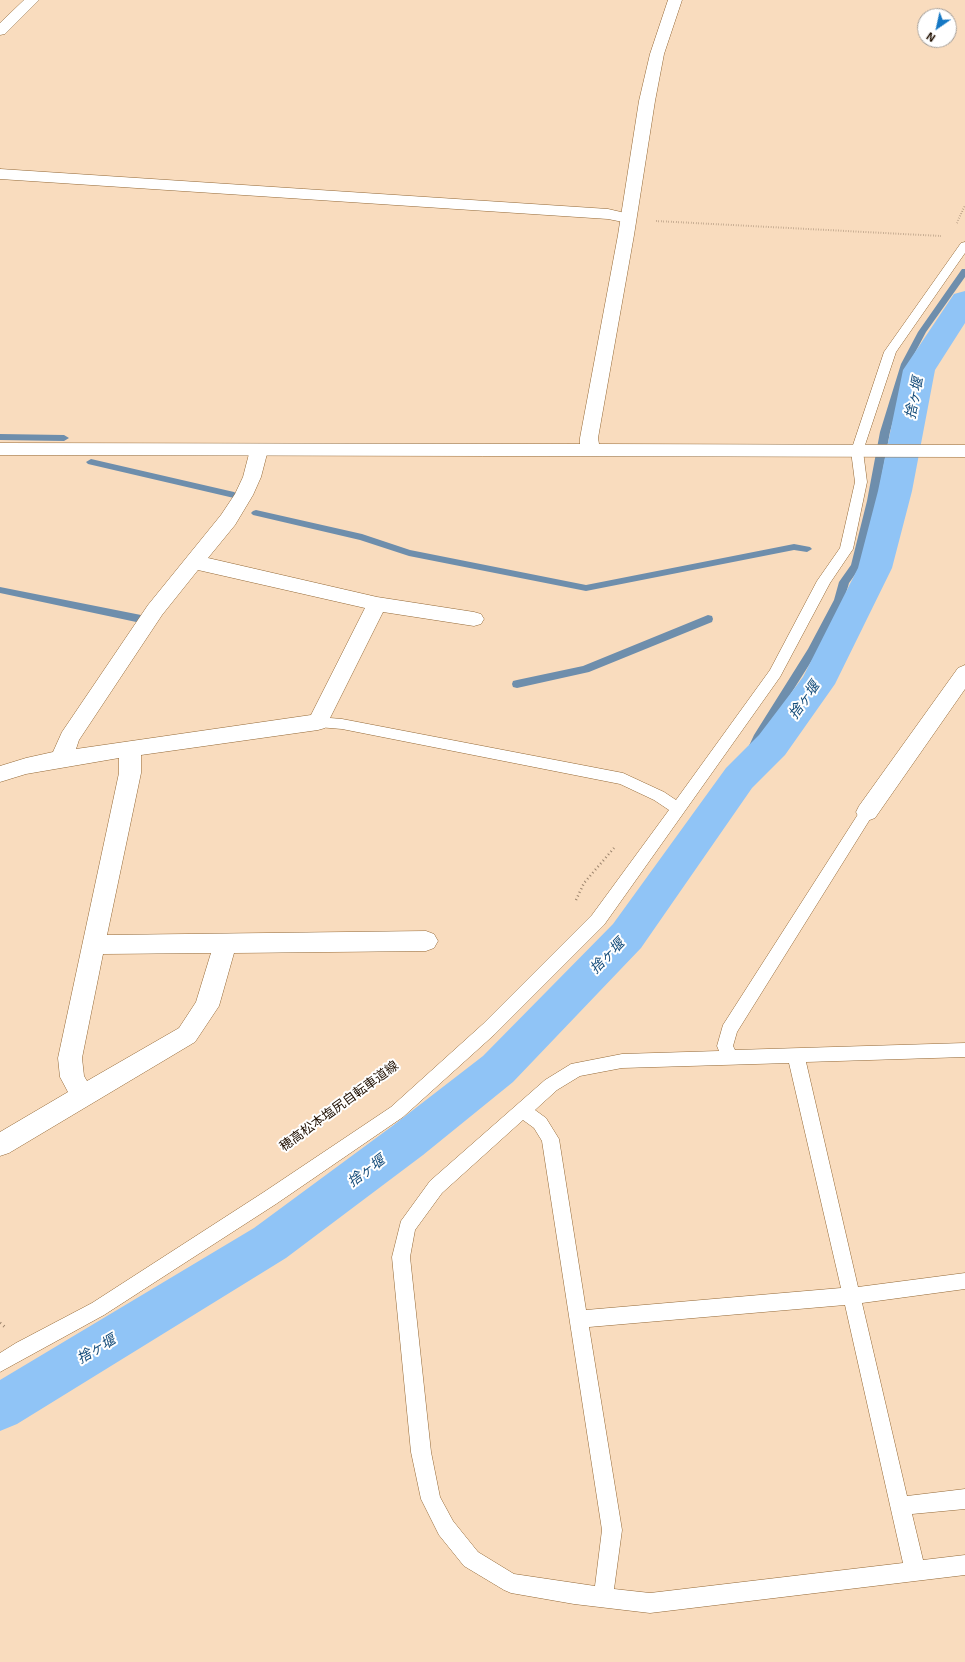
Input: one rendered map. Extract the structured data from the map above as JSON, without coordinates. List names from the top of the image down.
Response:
{
  "water": ["捨ヶ堰"],
  "north": "bottom left"
}
